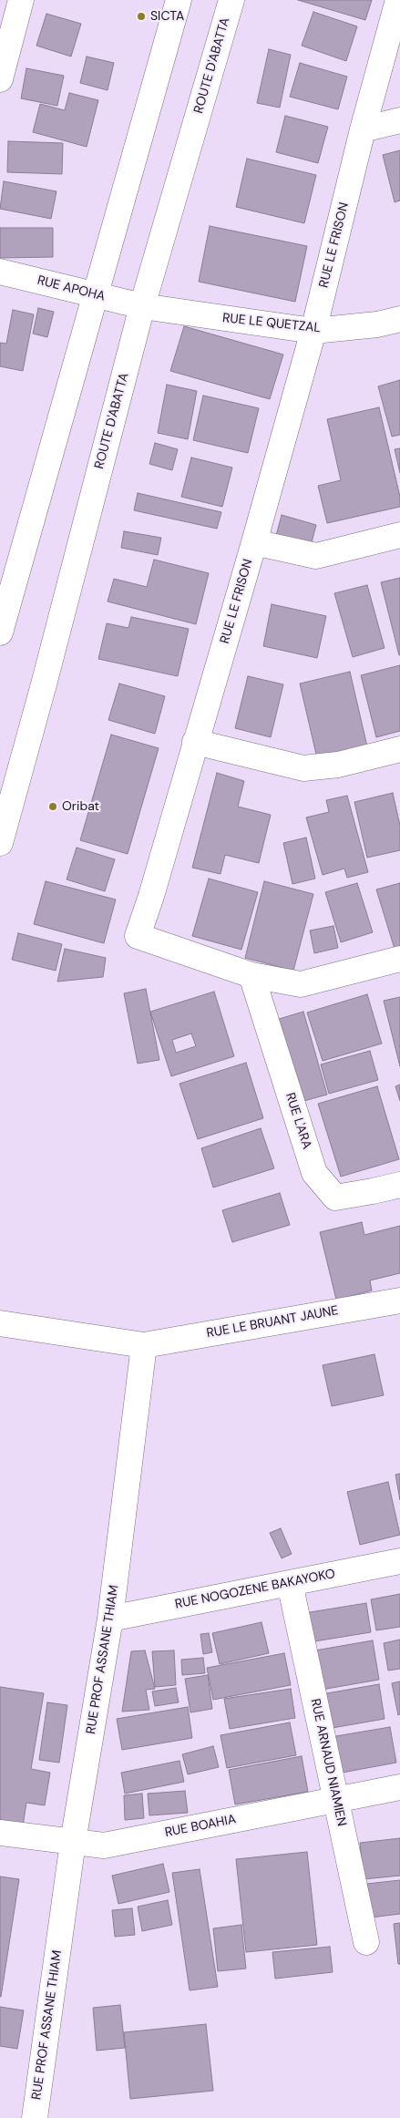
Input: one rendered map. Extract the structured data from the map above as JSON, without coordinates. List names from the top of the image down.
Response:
{
  "streets": {
    "street": [
      "ROUTE D'ABATTA",
      "RUE LE FRISON",
      "RUE APOHA",
      "RUE LE QUETZAL",
      "RUE L'ARA",
      "RUE LE BRUANT JAUNE",
      "RUE NOGOZENE BAKAYOKO",
      "RUE PROF ASSANE THIAM",
      "RUE ARNAUD NIAMIEN",
      "RUE BOAHIA"
    ]
  },
  "crossings": [
    ["ROUTE D'ABATTA", "RUE APOHA"],
    ["ROUTE D'ABATTA", "RUE LE QUETZAL"],
    ["RUE LE FRISON", "RUE LE QUETZAL"],
    ["RUE LE FRISON", "RUE L'ARA"],
    ["RUE APOHA", "RUE LE QUETZAL"],
    ["RUE LE BRUANT JAUNE", "RUE PROF ASSANE THIAM"],
    ["RUE NOGOZENE BAKAYOKO", "RUE PROF ASSANE THIAM"],
    ["RUE NOGOZENE BAKAYOKO", "RUE ARNAUD NIAMIEN"],
    ["RUE PROF ASSANE THIAM", "RUE BOAHIA"],
    ["RUE ARNAUD NIAMIEN", "RUE BOAHIA"]
  ],
  "places": ["SICTA", "Oribat"]
}
